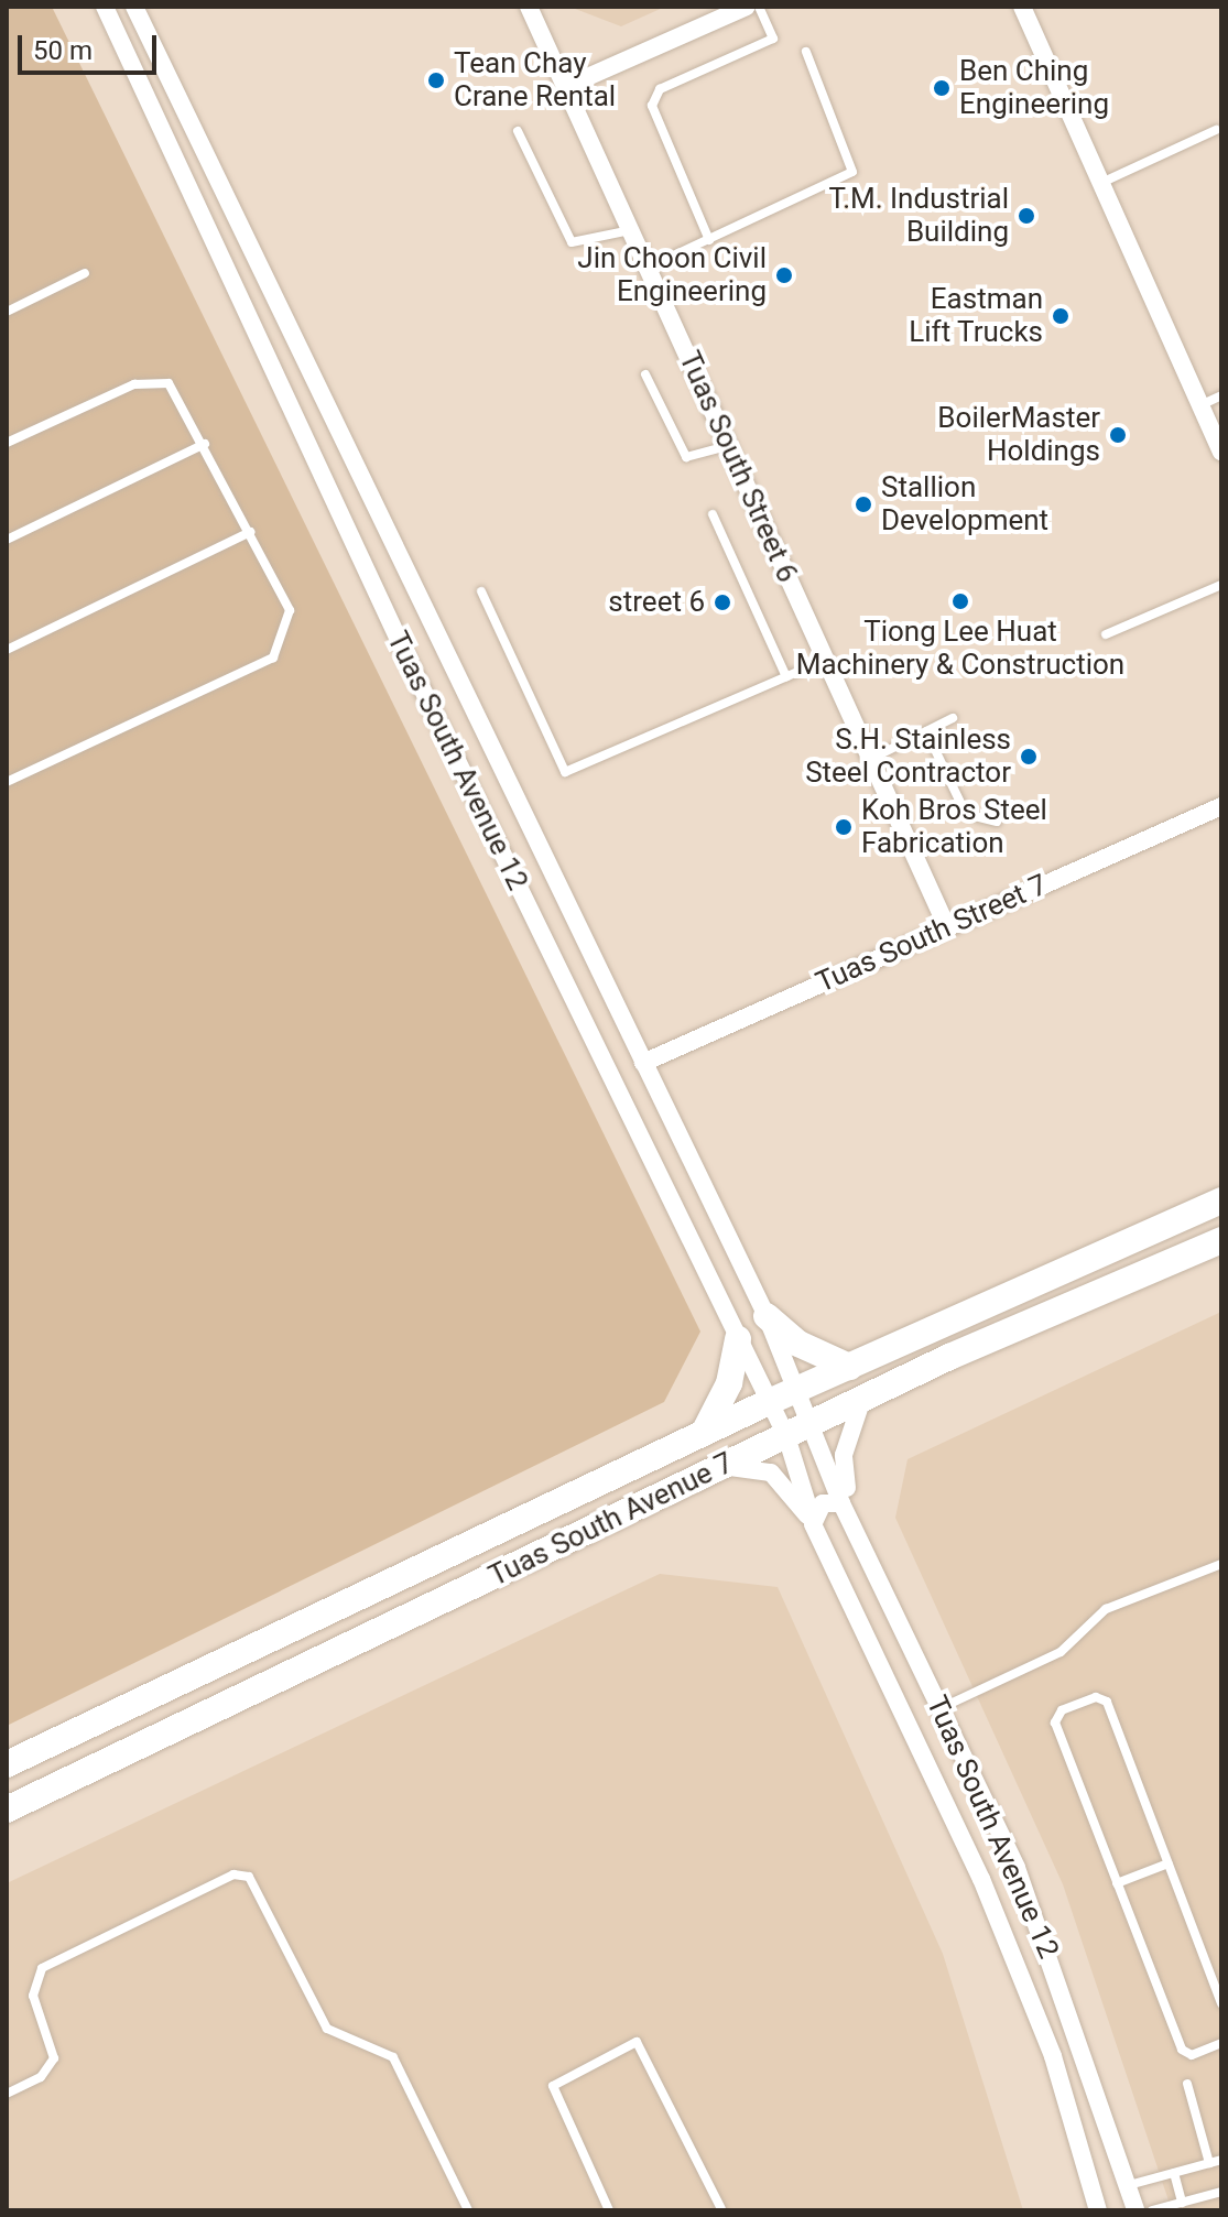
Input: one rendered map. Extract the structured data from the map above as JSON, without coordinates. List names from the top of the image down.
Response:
{
  "streets": {
    "street": [
      "Tuas South Street 6",
      "Tuas South Avenue 12",
      "Tuas South Street 7",
      "Tuas South Avenue 7"
    ]
  },
  "crossings": [
    ["Tuas South Street 6", "Tuas South Street 7"],
    ["Tuas South Avenue 12", "Tuas South Street 7"],
    ["Tuas South Avenue 12", "Tuas South Avenue 7"]
  ],
  "places": [
    "Tean Chay Crane Rental",
    "Ben Ching Engineering",
    "T.M. Industrial Building",
    "Jin Choon Civil Engineering",
    "Eastman Lift Trucks",
    "BoilerMaster Holdings",
    "Stallion Development",
    "Tiong Lee Huat Machinery & Construction",
    "street 6",
    "S.H. Stainless Steel Contractor",
    "Koh Bros Steel Fabrication"
  ],
  "scale_bar": "50 m"
}
